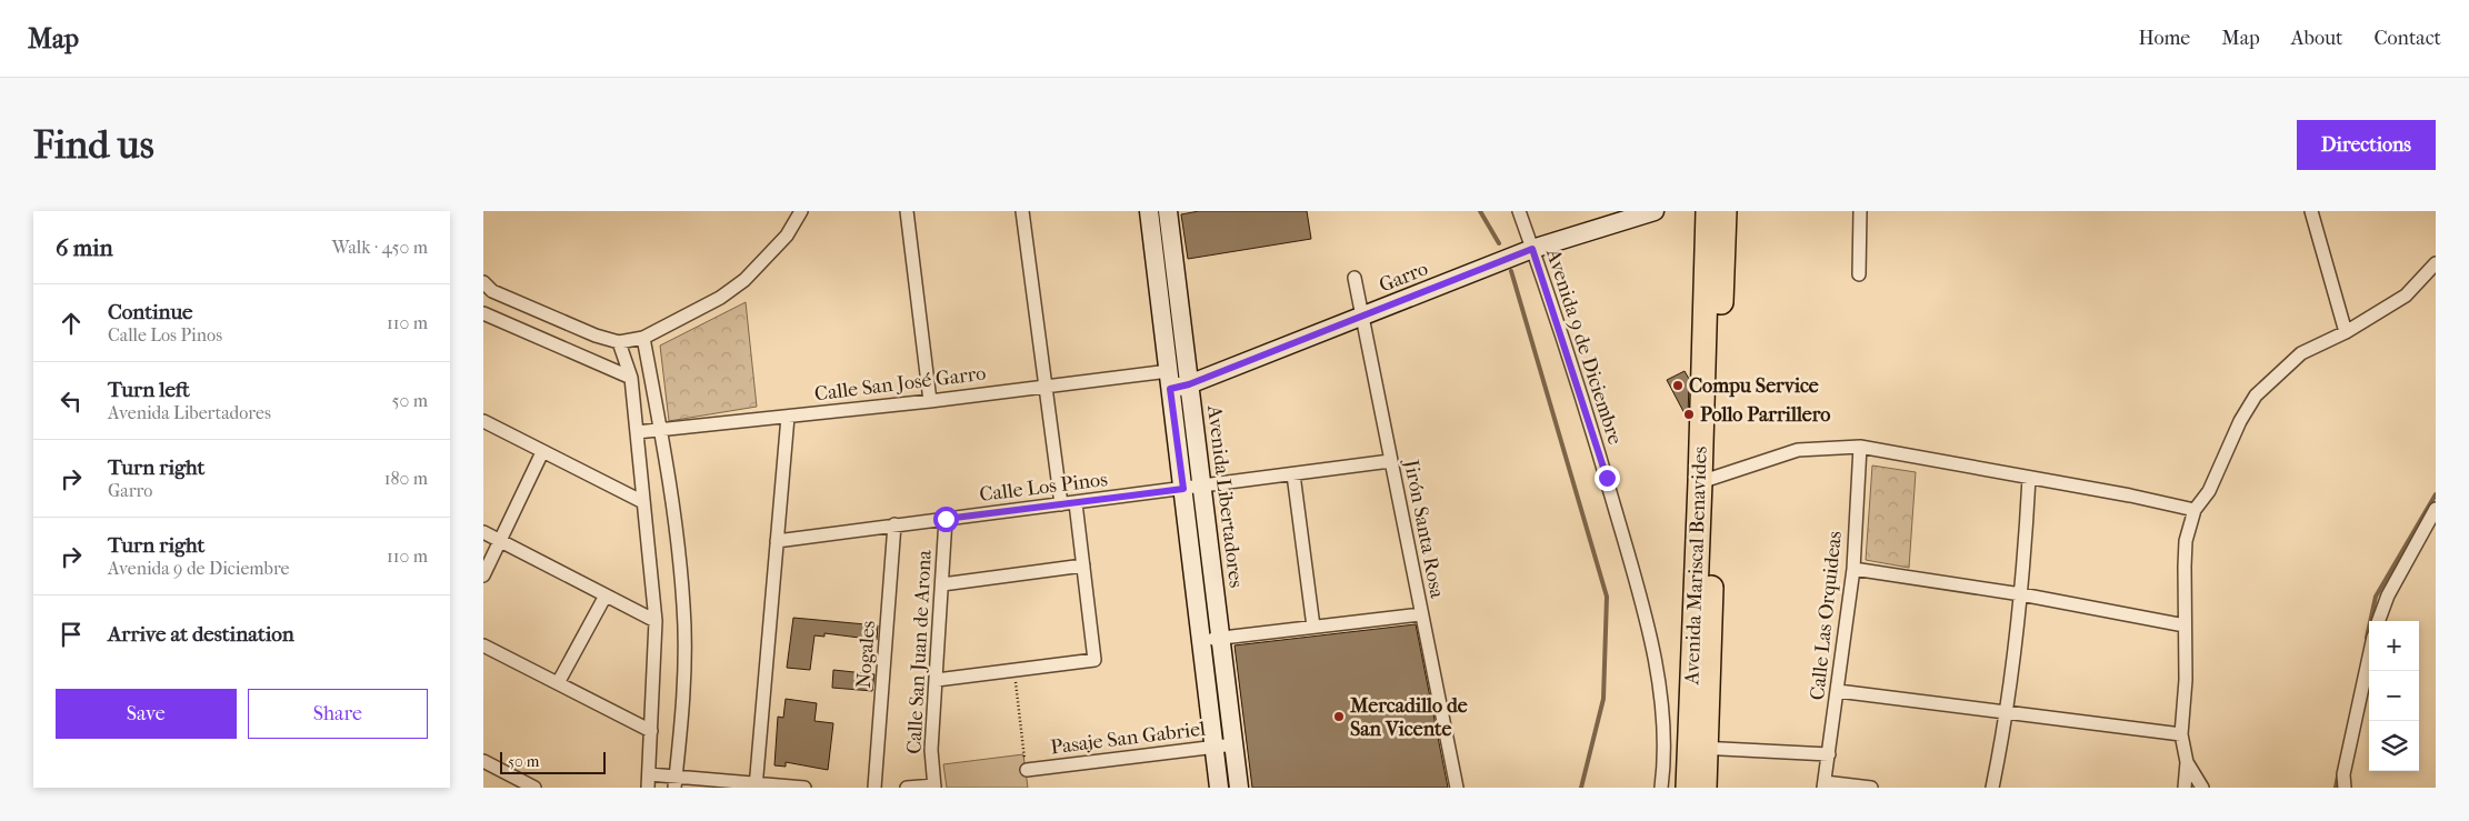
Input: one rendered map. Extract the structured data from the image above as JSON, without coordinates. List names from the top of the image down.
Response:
{
  "streets": {
    "highway": ["Avenida Mariscal Benavides"],
    "street": [
      "Garro",
      "Avenida 9 de Diciembre",
      "Calle San José Garro",
      "Calle Los Pinos",
      "Avenida Libertadores",
      "Jirón Santa Rosa",
      "Calle Las Orquideas",
      "Calle San Juan de Arona",
      "Nogales",
      "Pasaje San Gabriel"
    ]
  },
  "crossings": [
    ["Garro", "Avenida 9 de Diciembre"],
    ["Garro", "Calle San José Garro"],
    ["Garro", "Avenida Libertadores"],
    ["Garro", "Jirón Santa Rosa"],
    ["Calle Los Pinos", "Avenida Libertadores"],
    ["Calle Los Pinos", "Jirón Santa Rosa"],
    ["Calle Los Pinos", "Calle San Juan de Arona"],
    ["Calle Los Pinos", "Nogales"],
    ["Avenida Libertadores", "Pasaje San Gabriel"]
  ],
  "places": ["Compu Service", "Pollo Parrillero", "Mercadillo de San Vicente"],
  "scale_bar": "50 m",
  "page": {
    "header": "Map",
    "nav": [
      "Home",
      "Map",
      "About",
      "Contact"
    ],
    "buttons": [
      "Directions",
      ["Save", "Share"]
    ],
    "title": "Find us",
    "heading": ["6 min", "Walk · 450 m"],
    "list": [
      ["Continue", "Calle Los Pinos", "110 m"],
      ["Turn left", "Avenida Libertadores", "50 m"],
      ["Turn right", "Garro", "180 m"],
      ["Turn right", "Avenida 9 de Diciembre", "110 m"],
      "Arrive at destination"
    ],
    "map_buttons": ["+", "−"],
    "scale": "50 m"
  }
}
